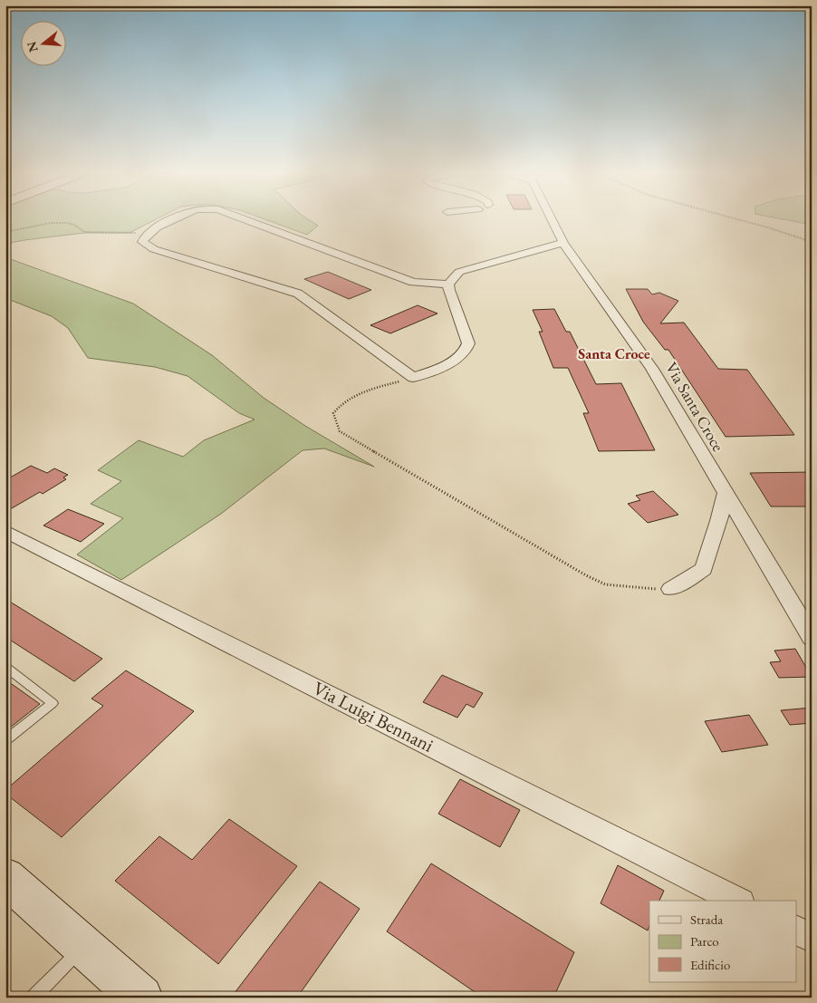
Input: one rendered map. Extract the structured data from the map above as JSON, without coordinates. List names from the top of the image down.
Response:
{
  "streets": {
    "street": ["Via Santa Croce", "Via Luigi Bennani"]
  },
  "districts": ["Santa Croce"],
  "legend": ["Strada", "Parco", "Edificio"],
  "north": "left"
}
